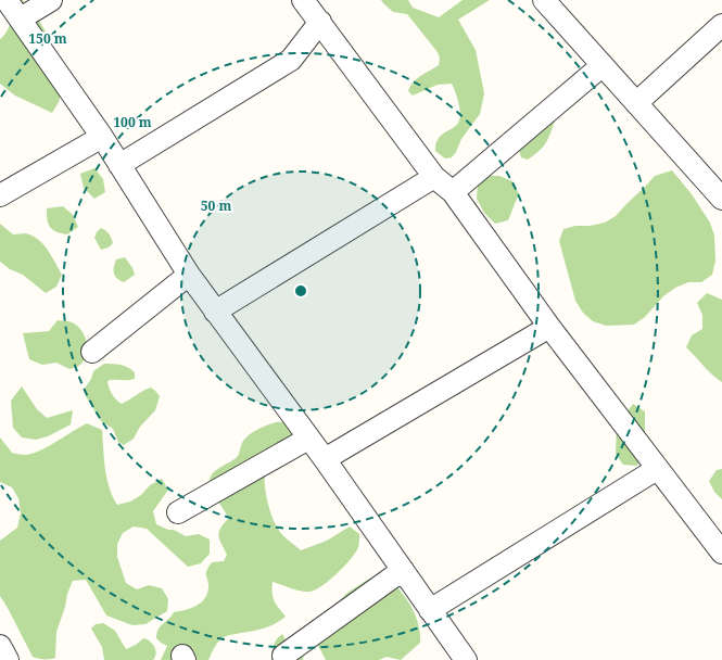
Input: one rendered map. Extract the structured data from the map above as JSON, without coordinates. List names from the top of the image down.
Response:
{
  "rings": ["150 m", "100 m", "50 m"]
}
